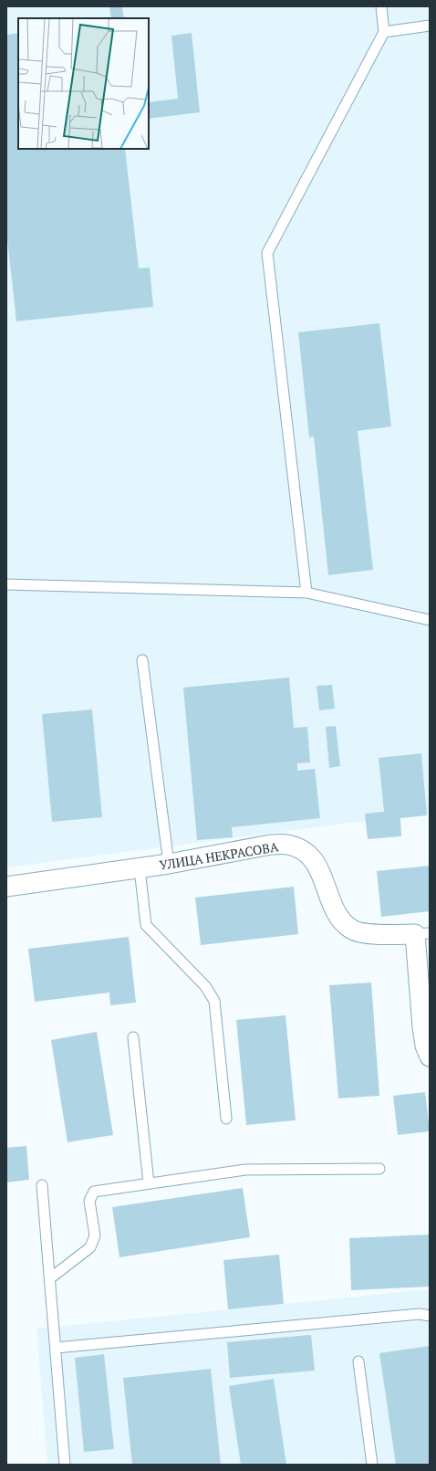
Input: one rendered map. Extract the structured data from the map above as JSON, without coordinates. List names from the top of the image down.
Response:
{
  "streets": {
    "street": ["УЛИЦА НЕКРАСОВА"]
  }
}
